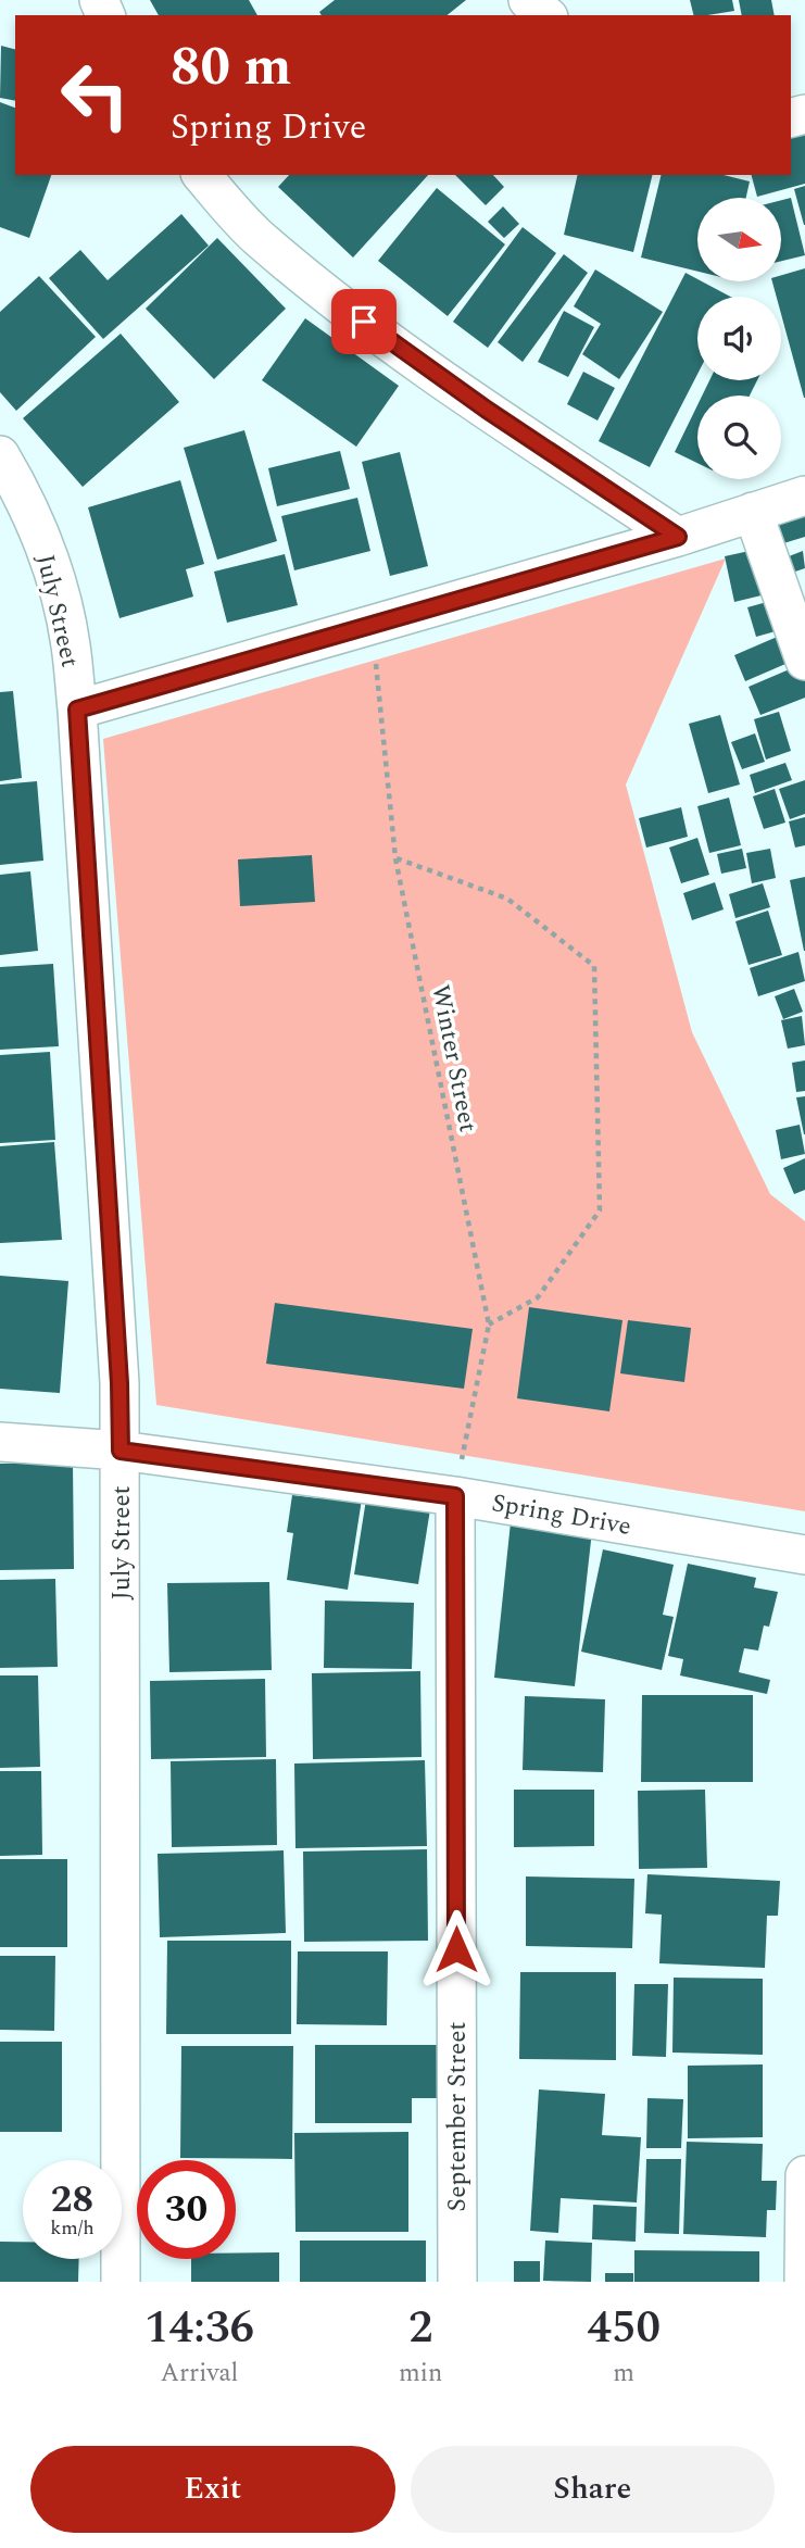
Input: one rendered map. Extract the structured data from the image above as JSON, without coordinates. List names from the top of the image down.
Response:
{
  "streets": {
    "street": ["July Street", "Spring Drive", "September Street"],
    "path": ["Winter Street"]
  },
  "crossings": [
    ["July Street", "Spring Drive"],
    ["Winter Street", "Spring Drive"],
    ["Winter Street", "September Street"],
    ["Spring Drive", "September Street"]
  ],
  "north": "right",
  "page": {
    "turn": ["80 m", "Spring Drive"],
    "speed": "28 km/h",
    "limit": "30",
    "eta": [
      "14:36",
      "Arrival",
      "2",
      "min",
      "450",
      "m"
    ],
    "buttons": ["Exit", "Share"]
  }
}
